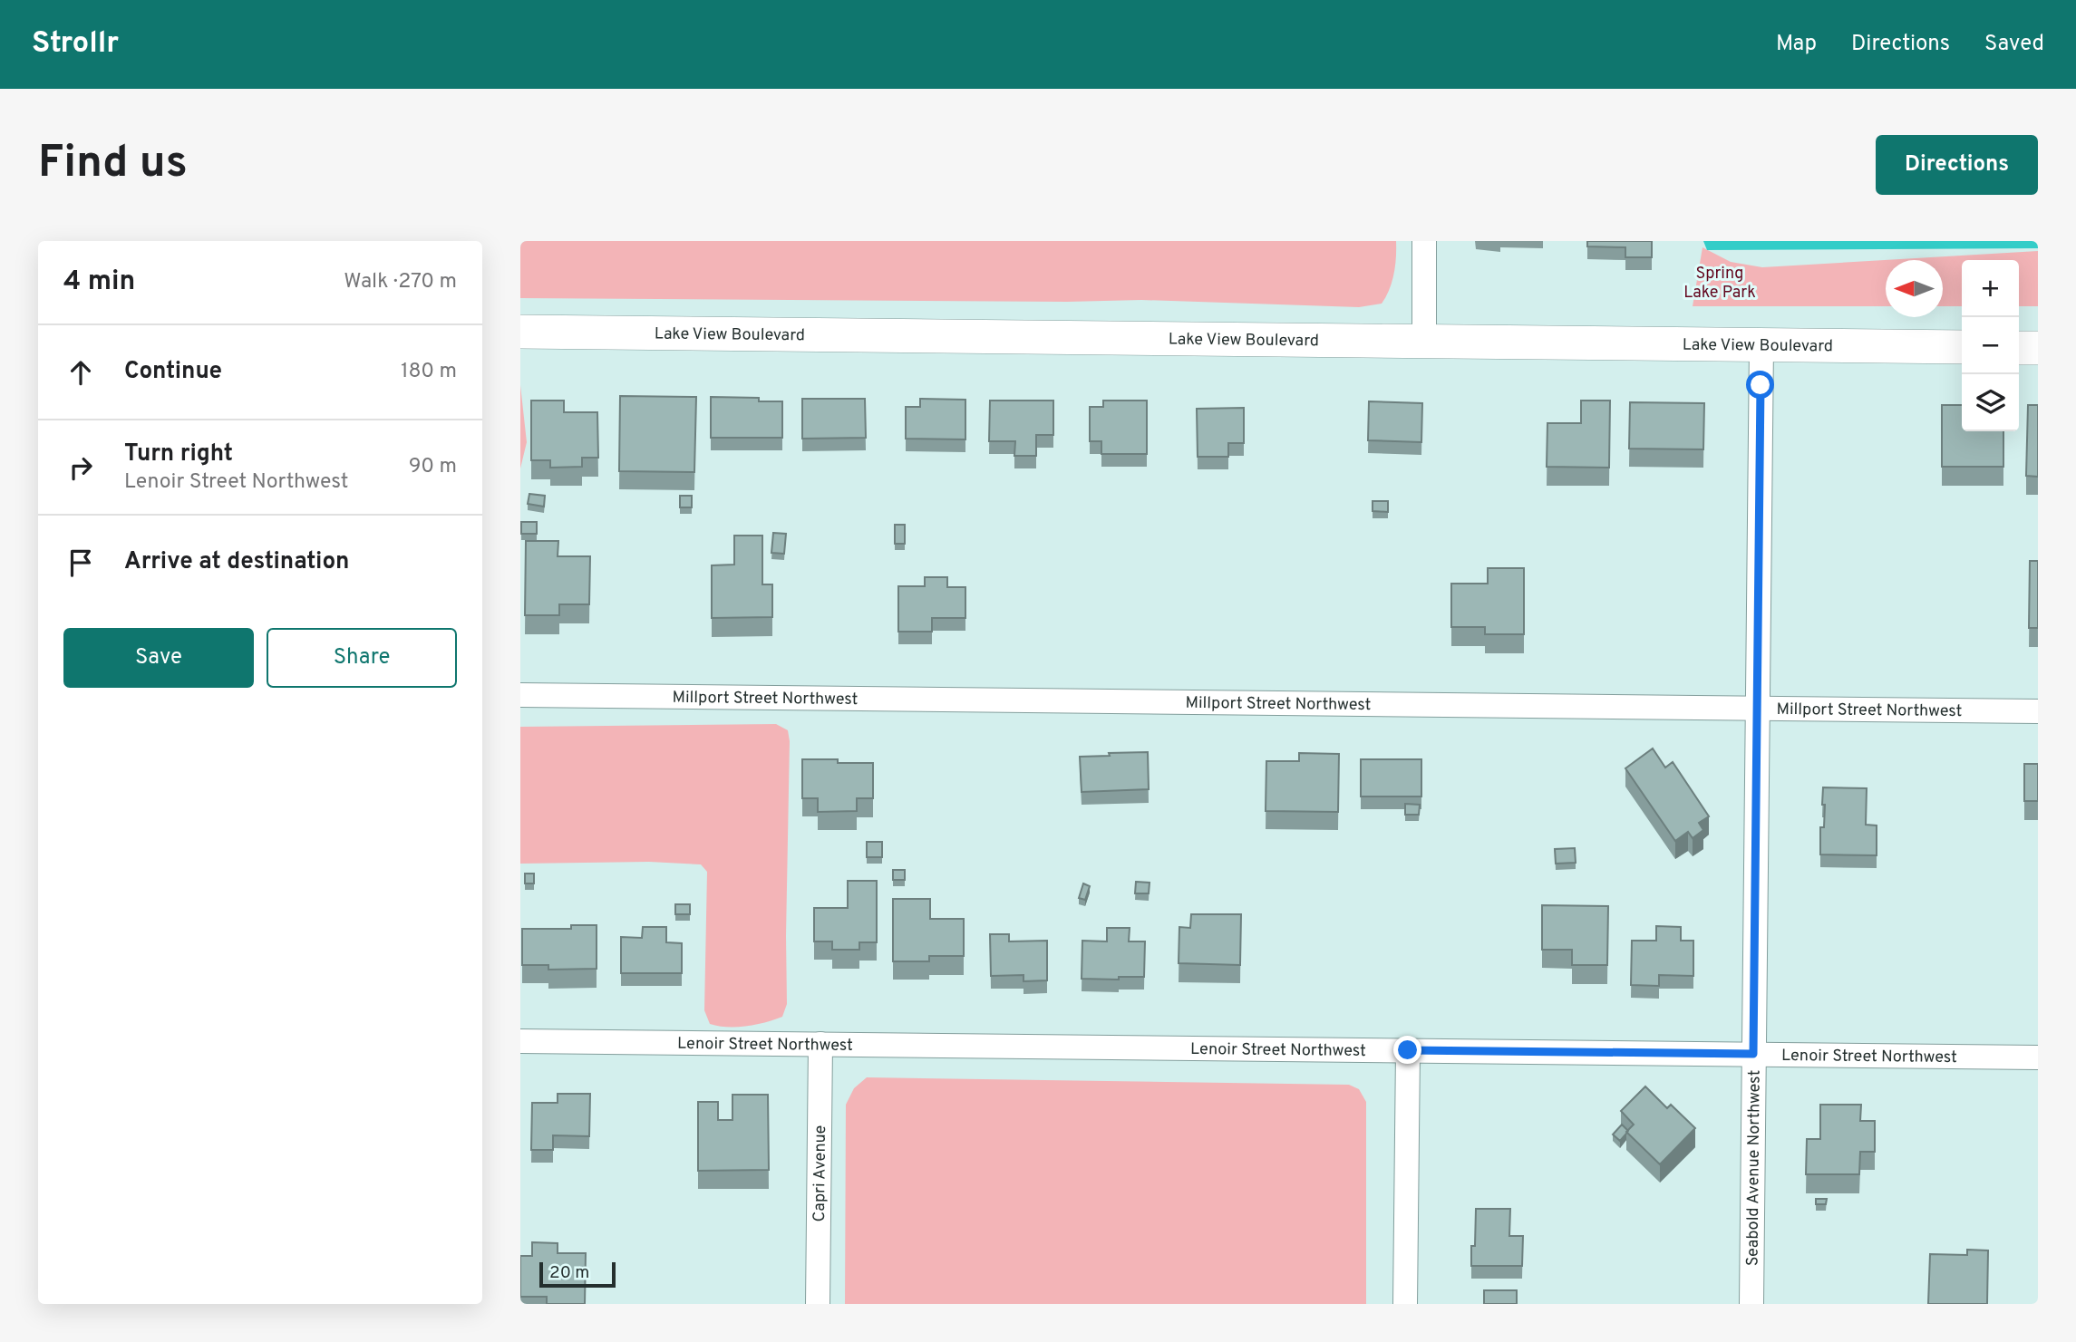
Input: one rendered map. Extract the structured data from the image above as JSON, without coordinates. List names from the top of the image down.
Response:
{
  "streets": {
    "street": [
      "Lake View Boulevard",
      "Millport Street Northwest",
      "Lenoir Street Northwest",
      "Seabold Avenue Northwest",
      "Capri Avenue"
    ]
  },
  "crossings": [
    ["Lake View Boulevard", "Seabold Avenue Northwest"],
    ["Millport Street Northwest", "Seabold Avenue Northwest"],
    ["Lenoir Street Northwest", "Seabold Avenue Northwest"],
    ["Lenoir Street Northwest", "Capri Avenue"]
  ],
  "parks": ["Spring Lake Park"],
  "scale_bar": "20 m",
  "north": "left",
  "page": {
    "header": "Strollr",
    "nav": ["Map", "Directions", "Saved"],
    "buttons": [
      "Directions",
      ["Save", "Share"]
    ],
    "title": "Find us",
    "heading": ["4 min", "Walk · 270 m"],
    "map_buttons": ["+", "−"],
    "list": [
      ["Continue", "180 m"],
      ["Turn right", "Lenoir Street Northwest", "90 m"],
      "Arrive at destination"
    ],
    "scale": "20 m"
  }
}
